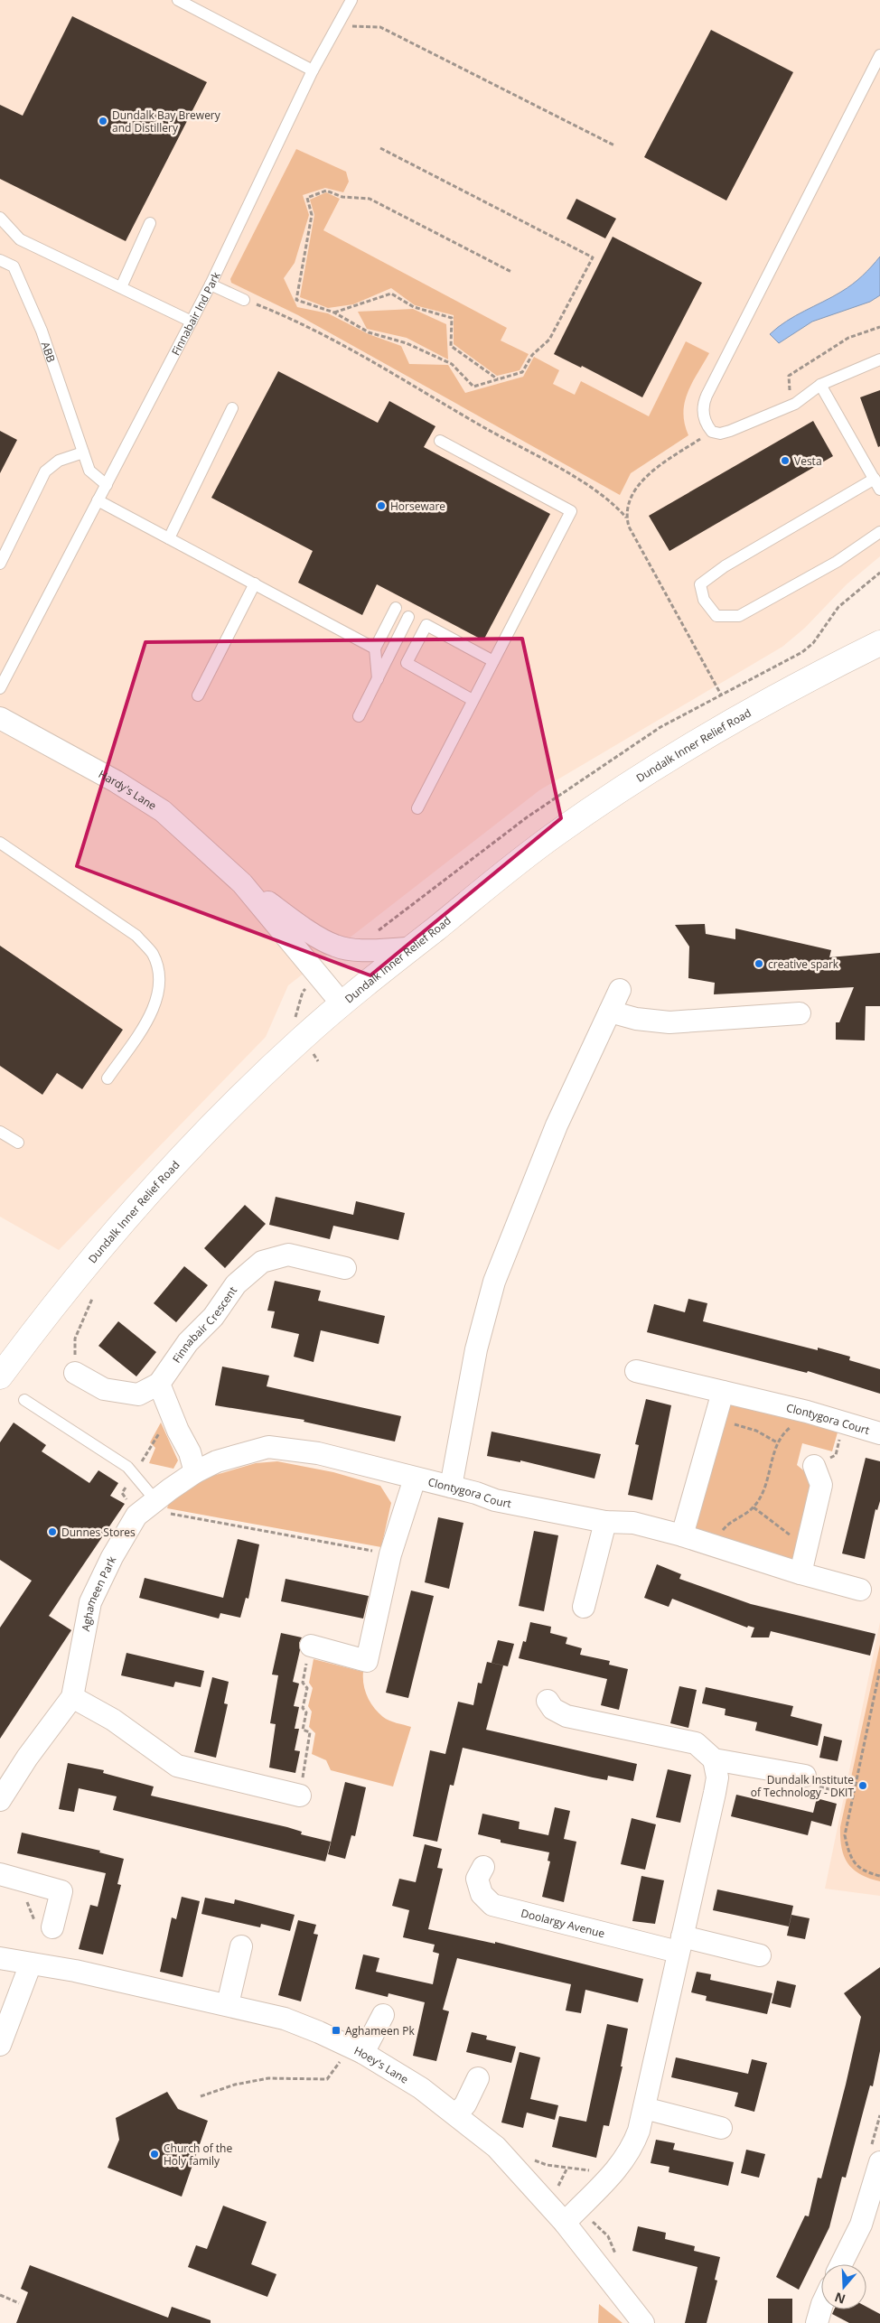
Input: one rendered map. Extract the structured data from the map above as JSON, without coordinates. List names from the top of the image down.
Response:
{
  "streets": {
    "main road": ["Dundalk Inner Relief Road"],
    "street": [
      "Hardy's Lane",
      "Finnabair Crescent",
      "Clontygora Court",
      "Aghameen Park",
      "Doolargy Avenue",
      "Hoey's Lane"
    ],
    "lane": ["Finnabair Ind Park", "ABB"]
  },
  "crossings": [
    ["Finnabair Ind Park", "ABB"],
    ["Dundalk Inner Relief Road", "Hardy's Lane"],
    ["Clontygora Court", "Aghameen Park"]
  ],
  "places": {
    "other": [
      "Dundalk Bay Brewery and Distillery",
      "Vesta",
      "Horseware",
      "creative spark",
      "Dunnes Stores",
      "Dundalk Institute of Technology - DKIT",
      "Church of the Holy family"
    ],
    "transit": ["Aghameen Pk"]
  },
  "north": "bottom"
}
